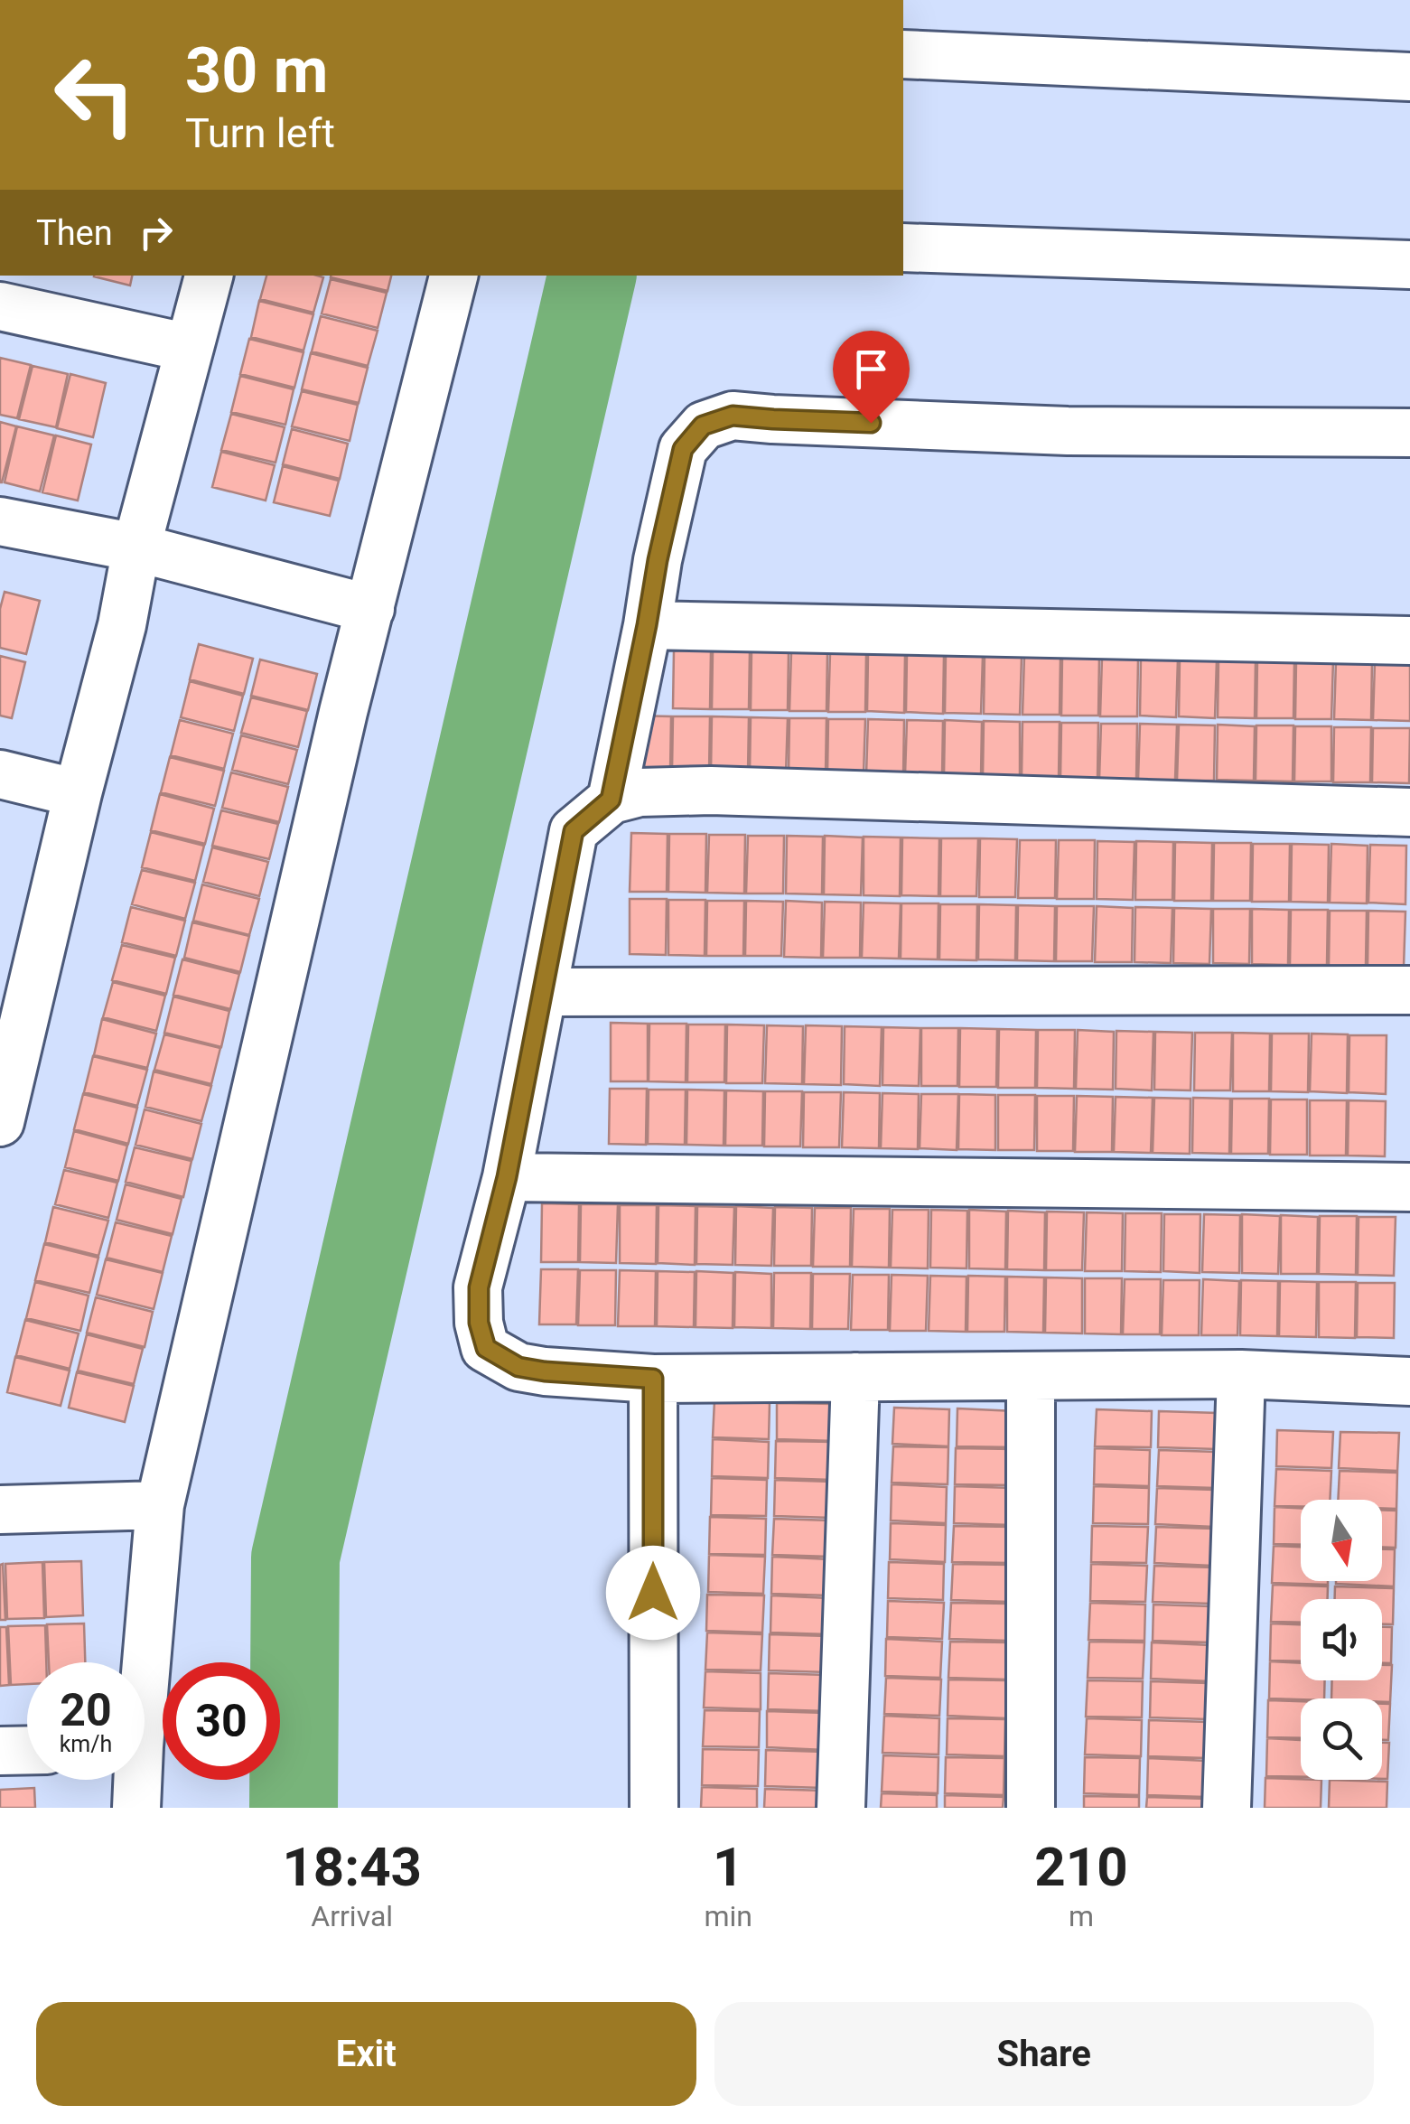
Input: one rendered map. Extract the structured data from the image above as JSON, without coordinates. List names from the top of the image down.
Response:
{
  "north": "bottom",
  "page": {
    "turn": ["30 m", "Turn left"],
    "then": "Then",
    "speed": "20 km/h",
    "limit": "30",
    "eta": [
      "18:43",
      "Arrival",
      "1",
      "min",
      "210",
      "m"
    ],
    "buttons": ["Exit", "Share"]
  }
}
